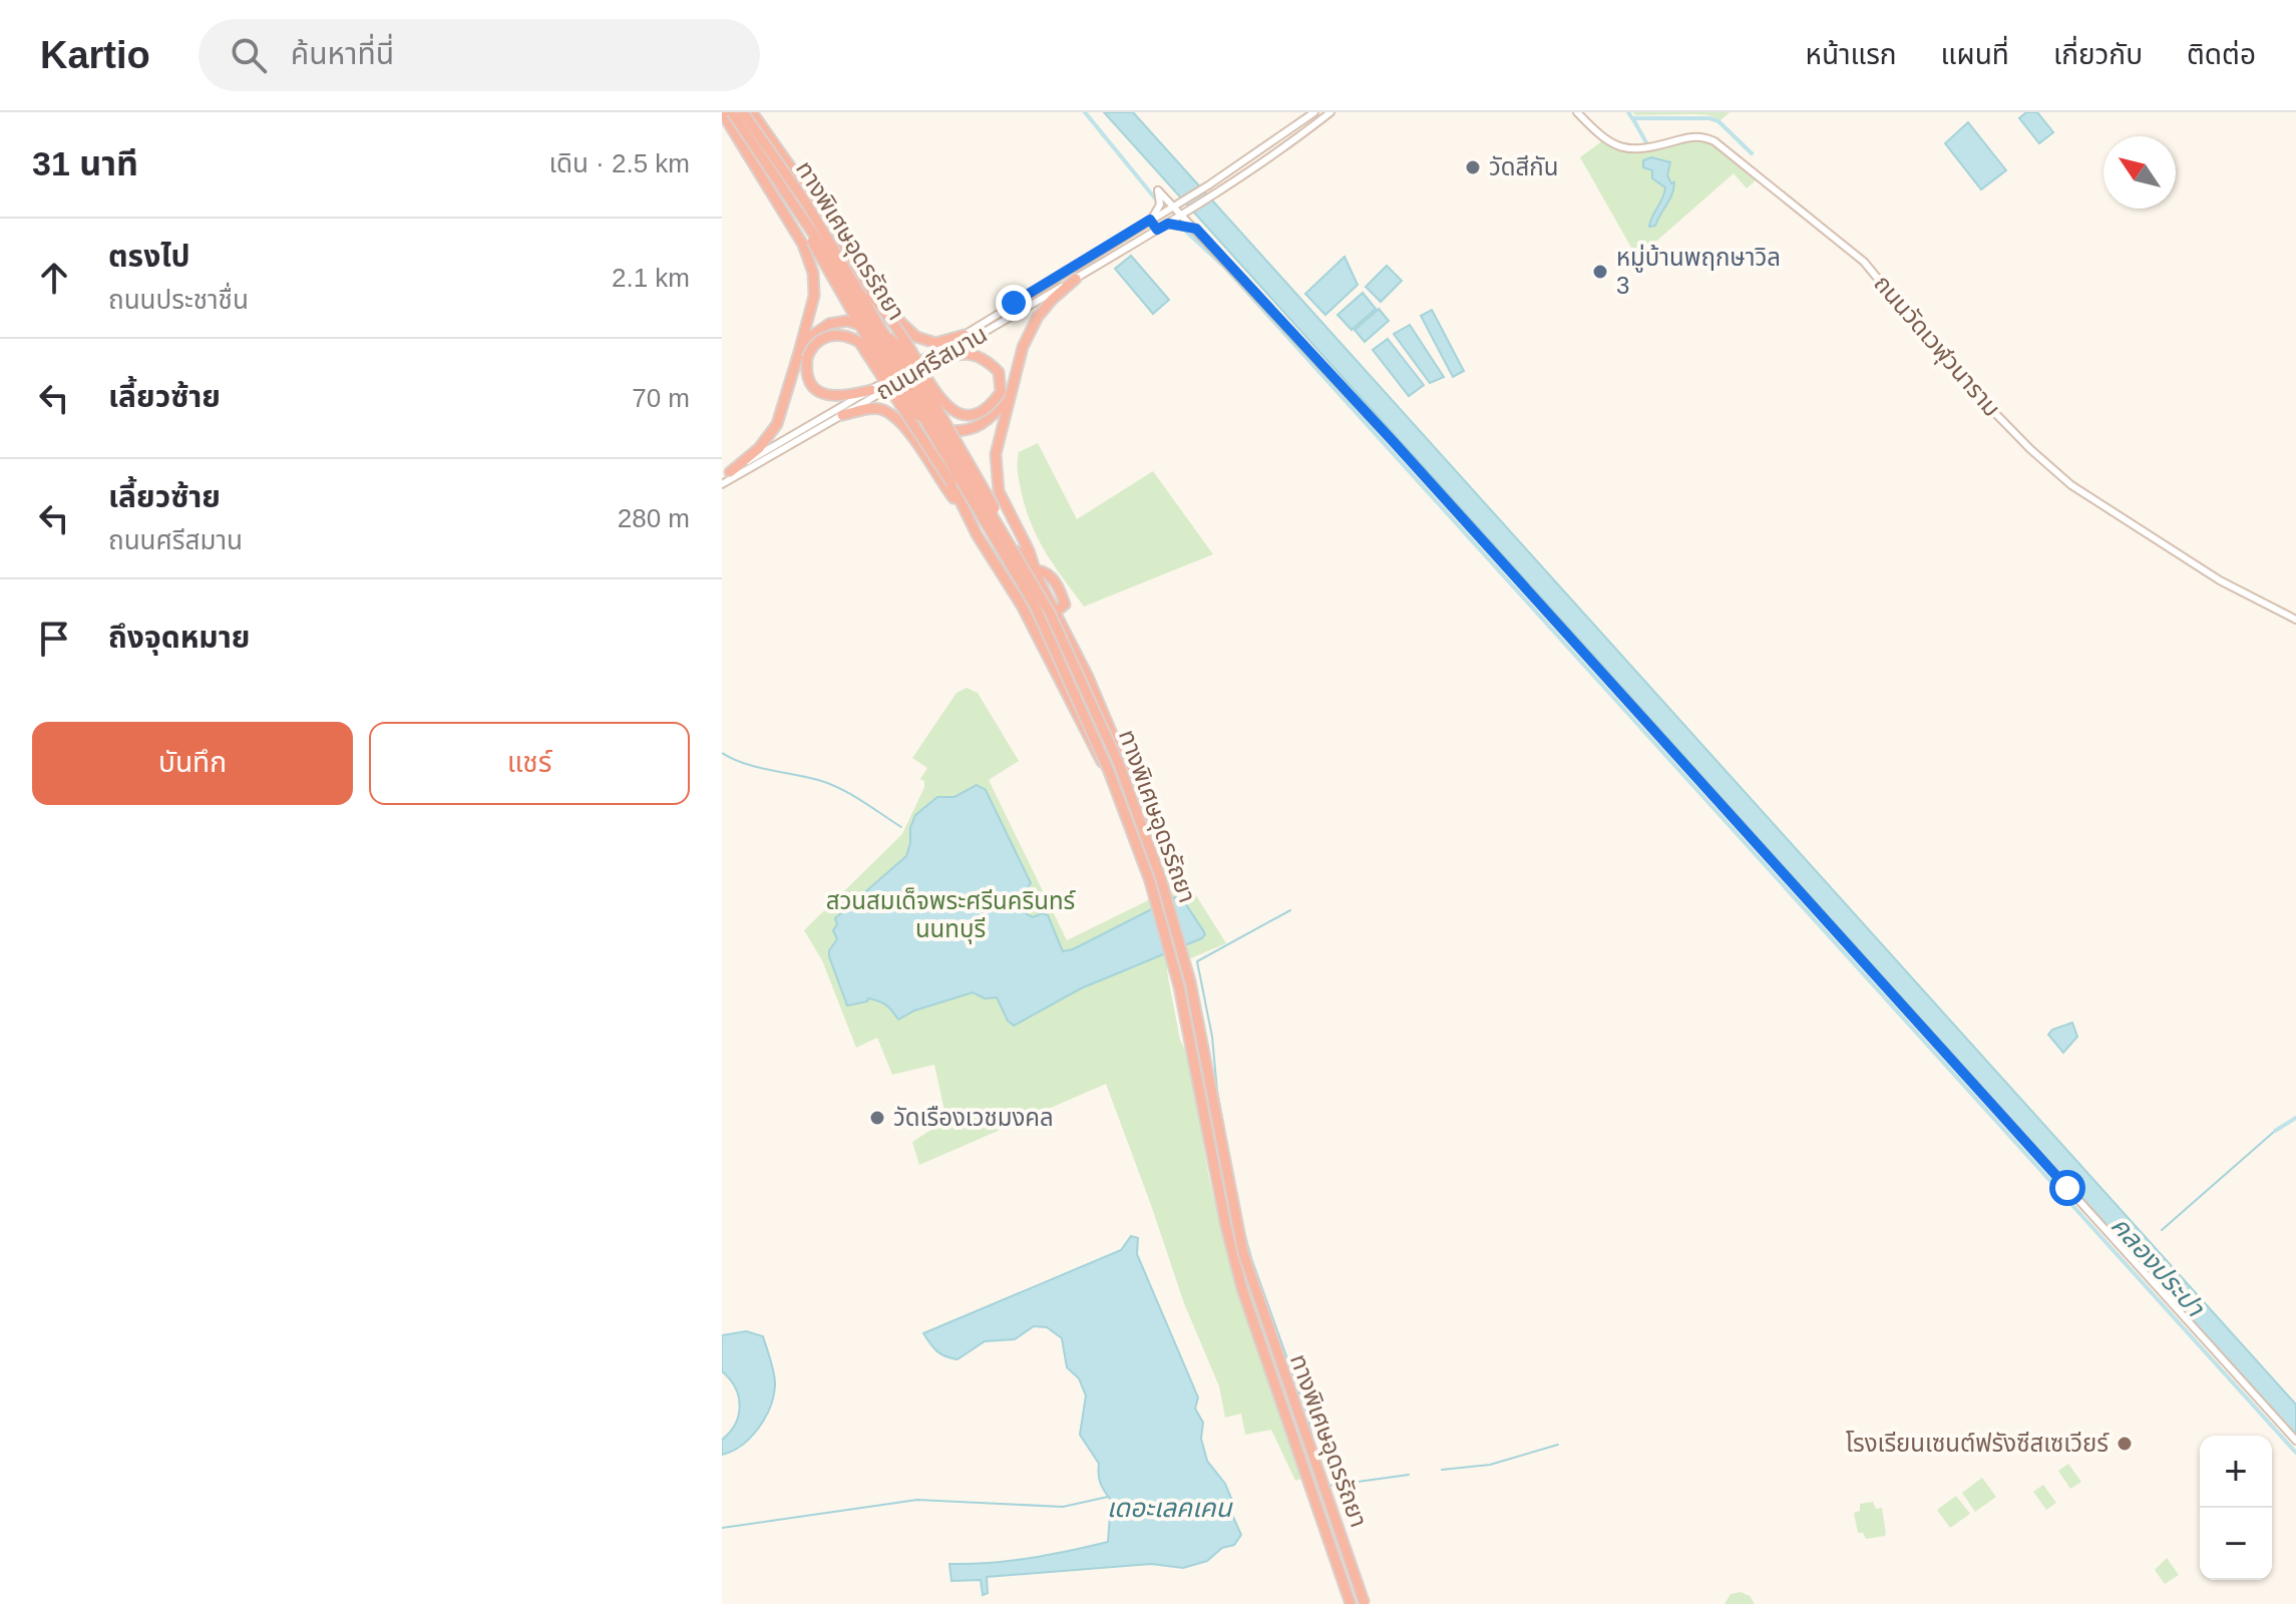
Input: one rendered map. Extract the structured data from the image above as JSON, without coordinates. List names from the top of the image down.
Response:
{
  "streets": {
    "highway": ["ทางพิเศษอุดรรัถยา"],
    "street": ["ถนนวัดเวฬุวนาราม", "ถนนศรีสมาน"]
  },
  "water": ["คลองประปา", "เดอะเลคเคน"],
  "parks": ["สวนสมเด็จพระศรีนครินทร์ นนทบุรี"],
  "places": [
    "วัดสีกัน",
    "หมู่บ้านพฤกษาวิล 3",
    "วัดเรืองเวชมงคล",
    "โรงเรียนเซนต์ฟรังซีสเซเวียร์"
  ],
  "north": "top left",
  "page": {
    "header": "Kartio",
    "search": "ค้นหาที่นี่",
    "nav": [
      "หน้าแรก",
      "แผนที่",
      "เกี่ยวกับ",
      "ติดต่อ"
    ],
    "heading": ["31 นาที", "เดิน · 2.5 km"],
    "list": [
      ["ตรงไป", "ถนนประชาชื่น", "2.1 km"],
      ["เลี้ยวซ้าย", "70 m"],
      ["เลี้ยวซ้าย", "ถนนศรีสมาน", "280 m"],
      "ถึงจุดหมาย"
    ],
    "buttons": ["บันทึก", "แชร์"],
    "map_buttons": ["+", "−"]
  }
}
